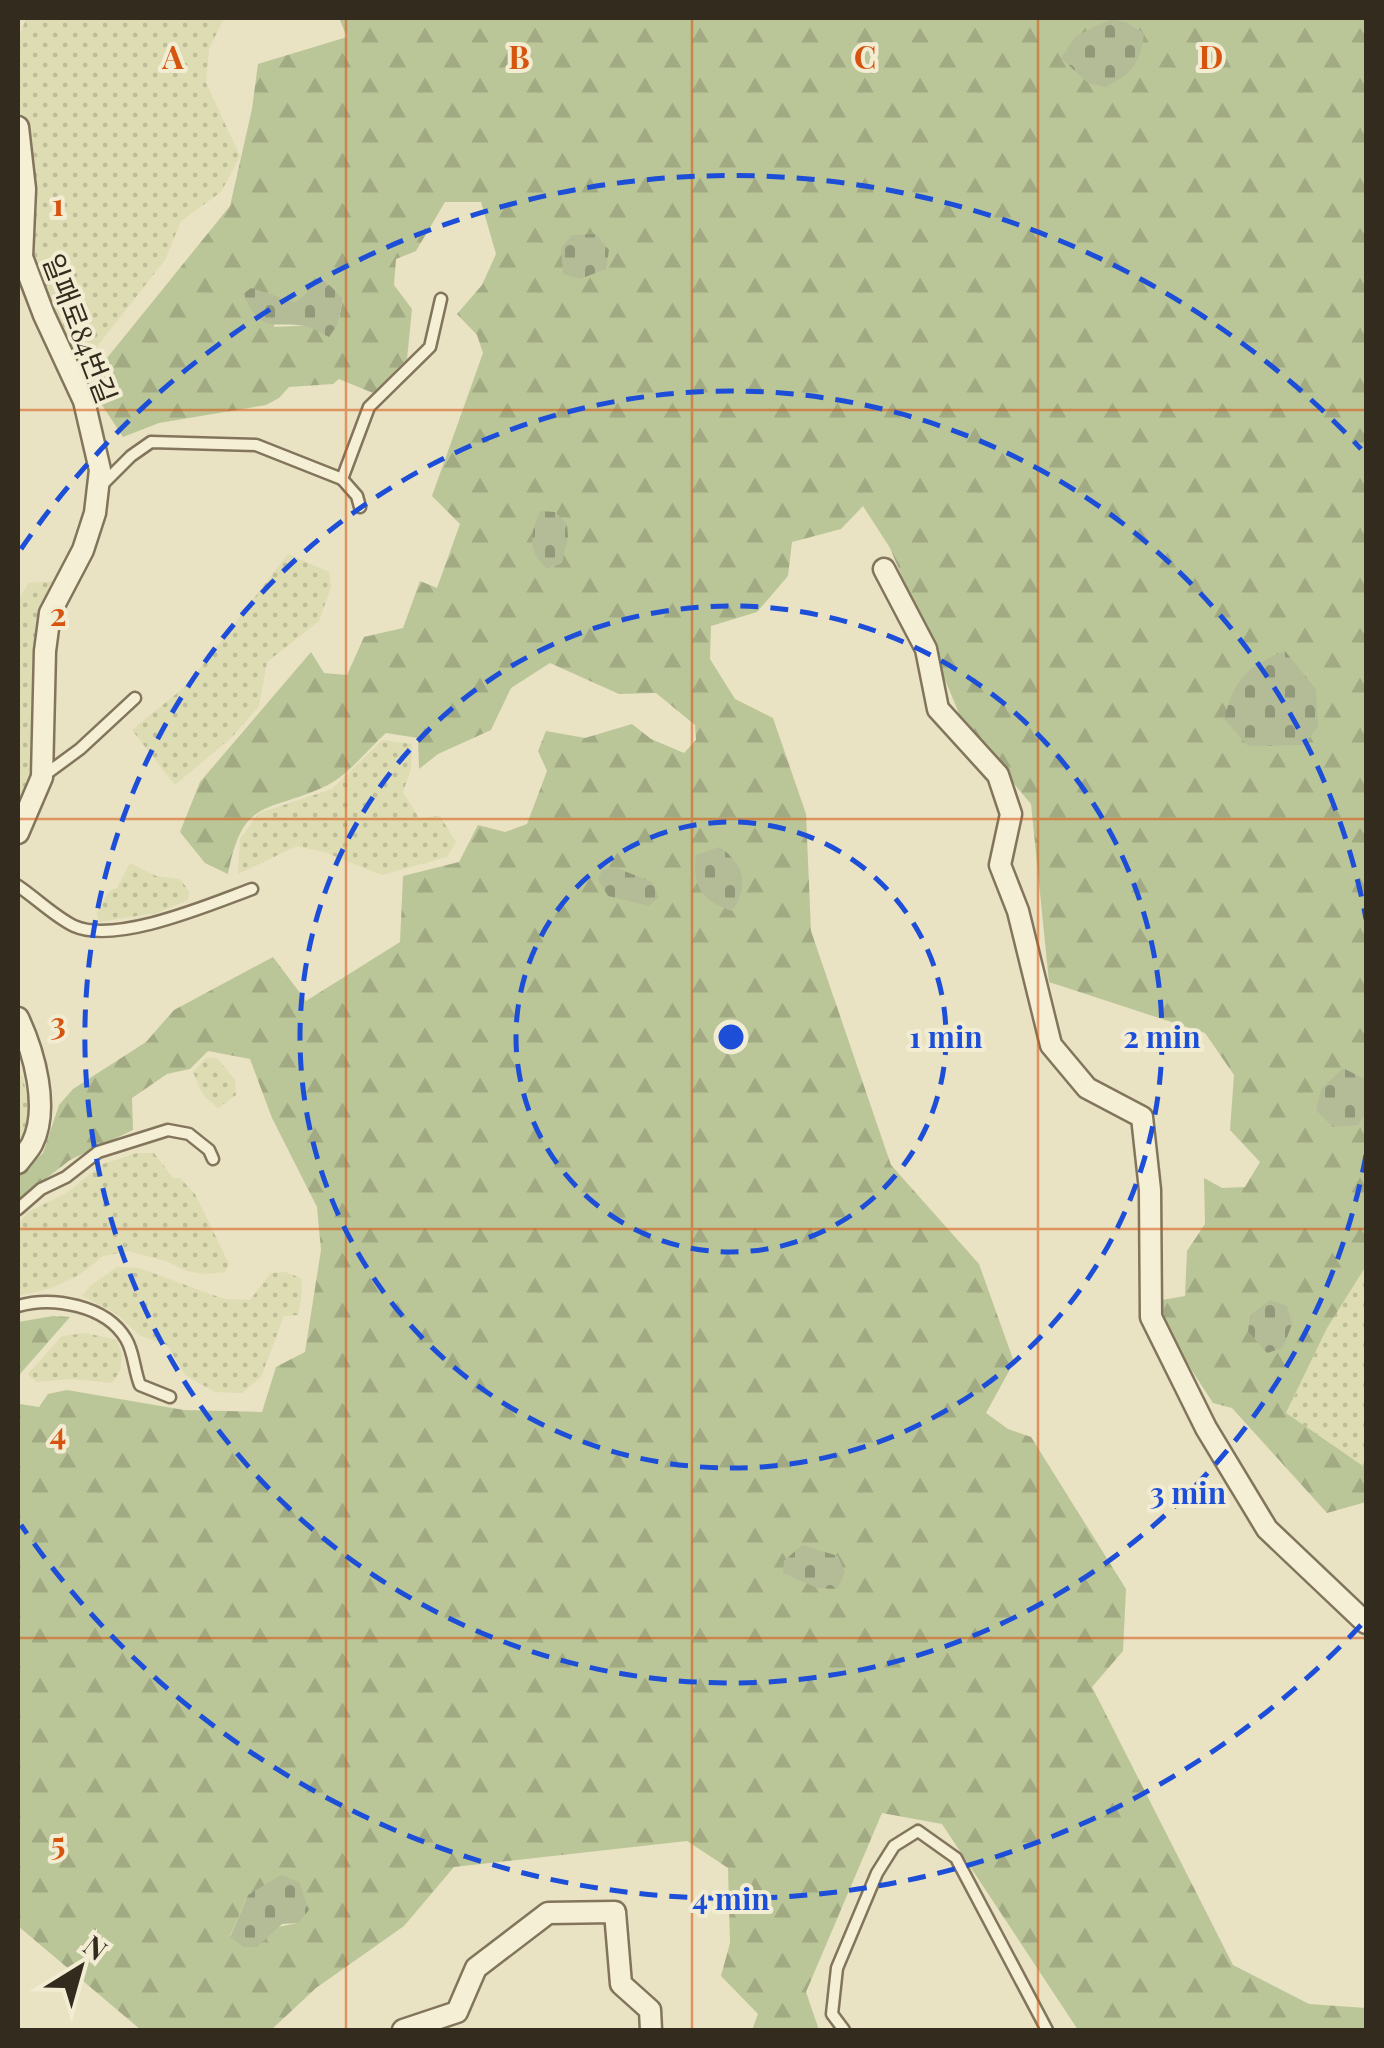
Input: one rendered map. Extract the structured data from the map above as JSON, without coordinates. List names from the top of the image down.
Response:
{
  "streets": {
    "street": ["일패로84번길"]
  },
  "north": "top right",
  "grid": {
    "columns": [
      "A",
      "B",
      "C",
      "D"
    ],
    "rows": [
      "1",
      "2",
      "3",
      "4",
      "5"
    ]
  },
  "rings": [
    "1 min",
    "2 min",
    "3 min",
    "4 min"
  ]
}
